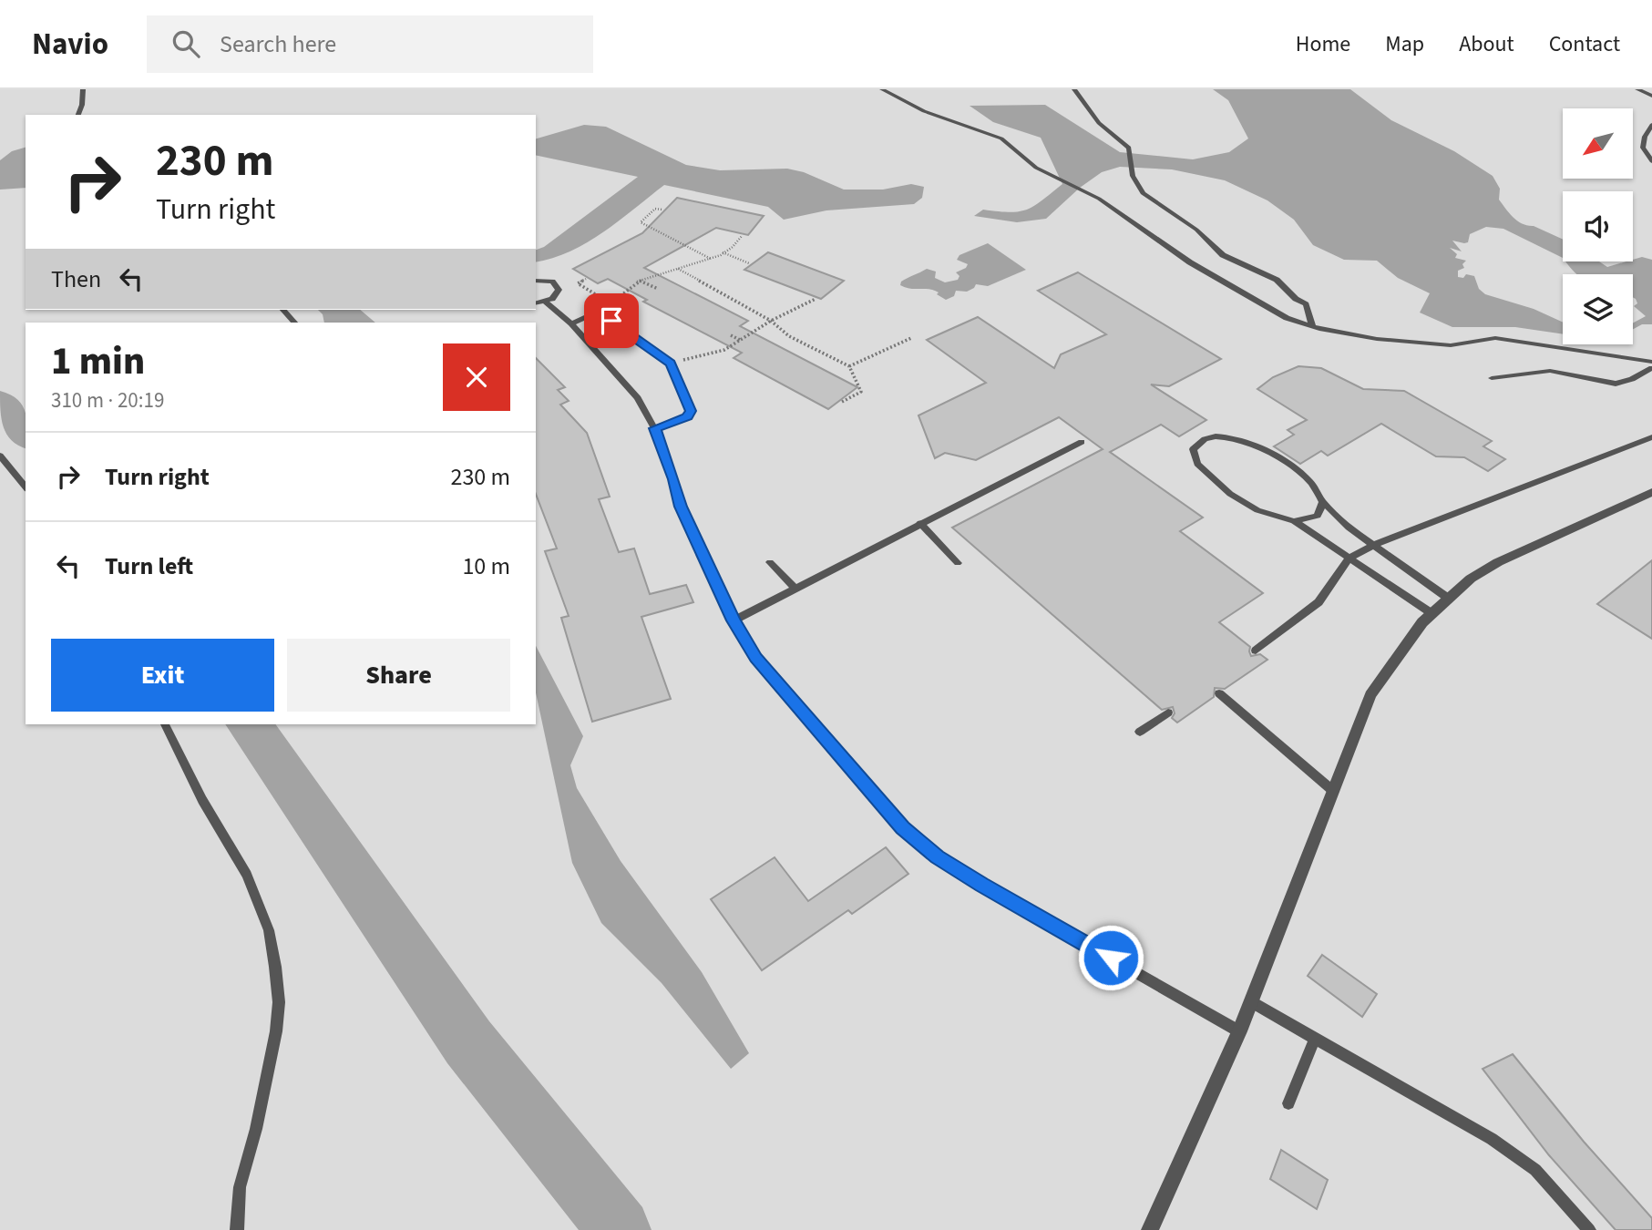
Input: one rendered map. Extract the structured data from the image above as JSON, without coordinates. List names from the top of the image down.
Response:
{
  "north": "bottom left",
  "page": {
    "header": "Navio",
    "search": "Search here",
    "nav": [
      "Home",
      "Map",
      "About",
      "Contact"
    ],
    "turn": ["230 m", "Turn right"],
    "then": "Then",
    "heading": ["1 min", "310 m · 20:19"],
    "list": [
      {
        "name": "Turn right",
        "value": "230 m"
      },
      {
        "name": "Turn left",
        "value": "10 m"
      }
    ],
    "buttons": ["Exit", "Share"]
  }
}
